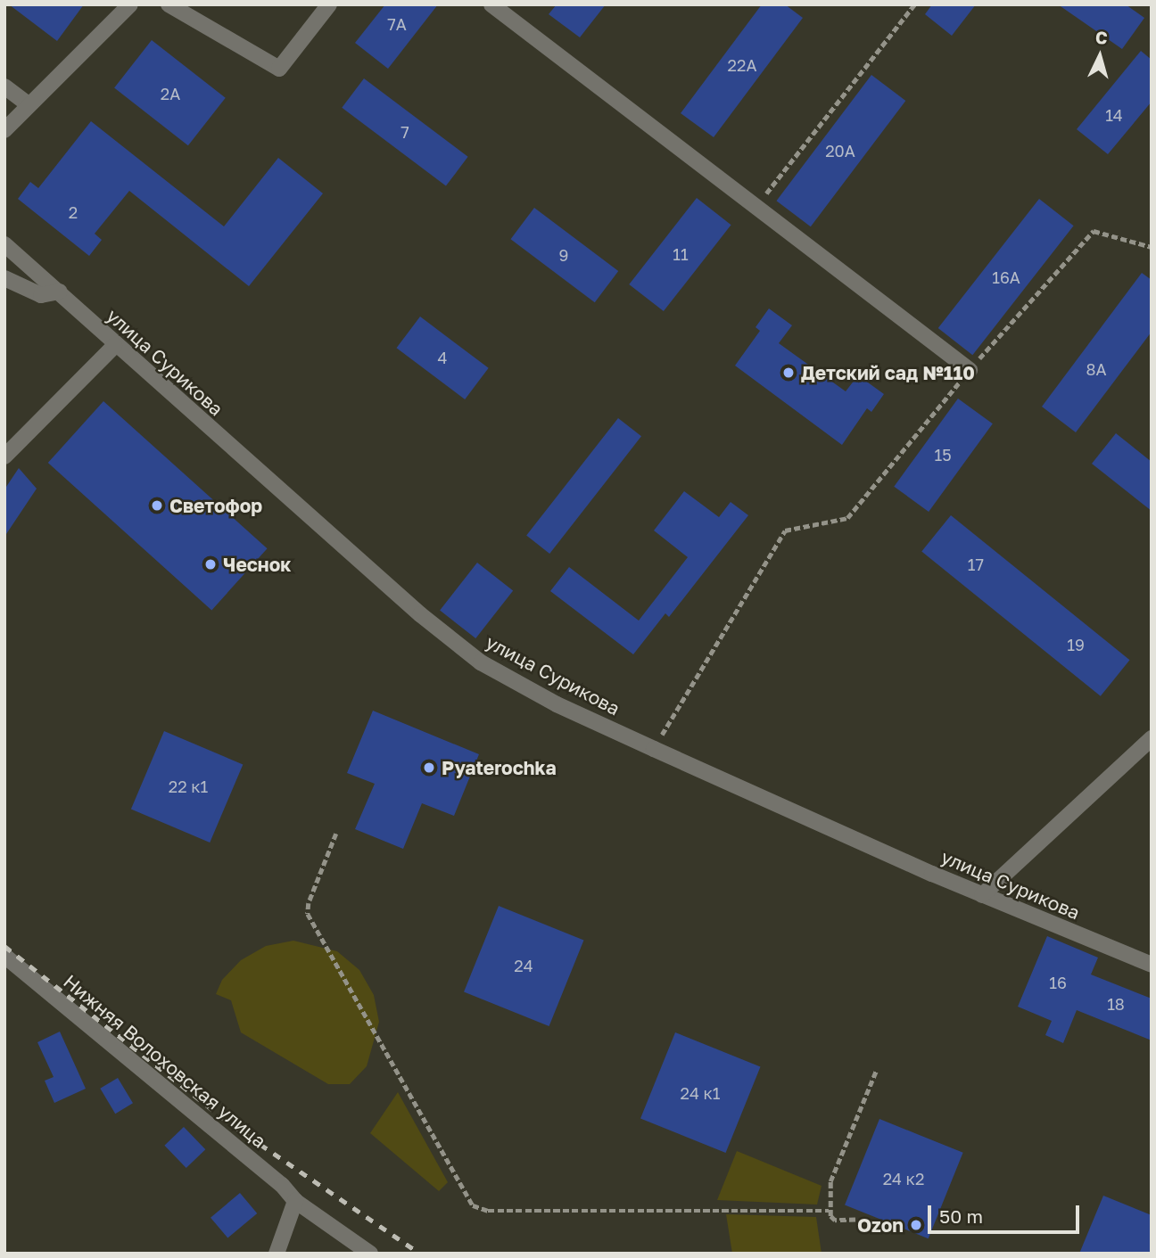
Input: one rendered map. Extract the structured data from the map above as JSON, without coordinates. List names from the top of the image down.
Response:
{
  "streets": {
    "street": ["улица Сурикова", "Нижняя Волоховская улица"]
  },
  "places": [
    "Детский сад №110",
    "Светофор",
    "Чеснок",
    "Pyaterochka",
    "Ozon"
  ],
  "house_numbers": [
    "7А",
    "22А",
    "2А",
    "14",
    "7",
    "20А",
    "2",
    "11",
    "9",
    "16А",
    "4",
    "8А",
    "15",
    "17",
    "19",
    "22 к1",
    "24",
    "16",
    "18",
    "24 к1",
    "24 к2"
  ],
  "scale_bar": "50 m",
  "north": "top"
}
